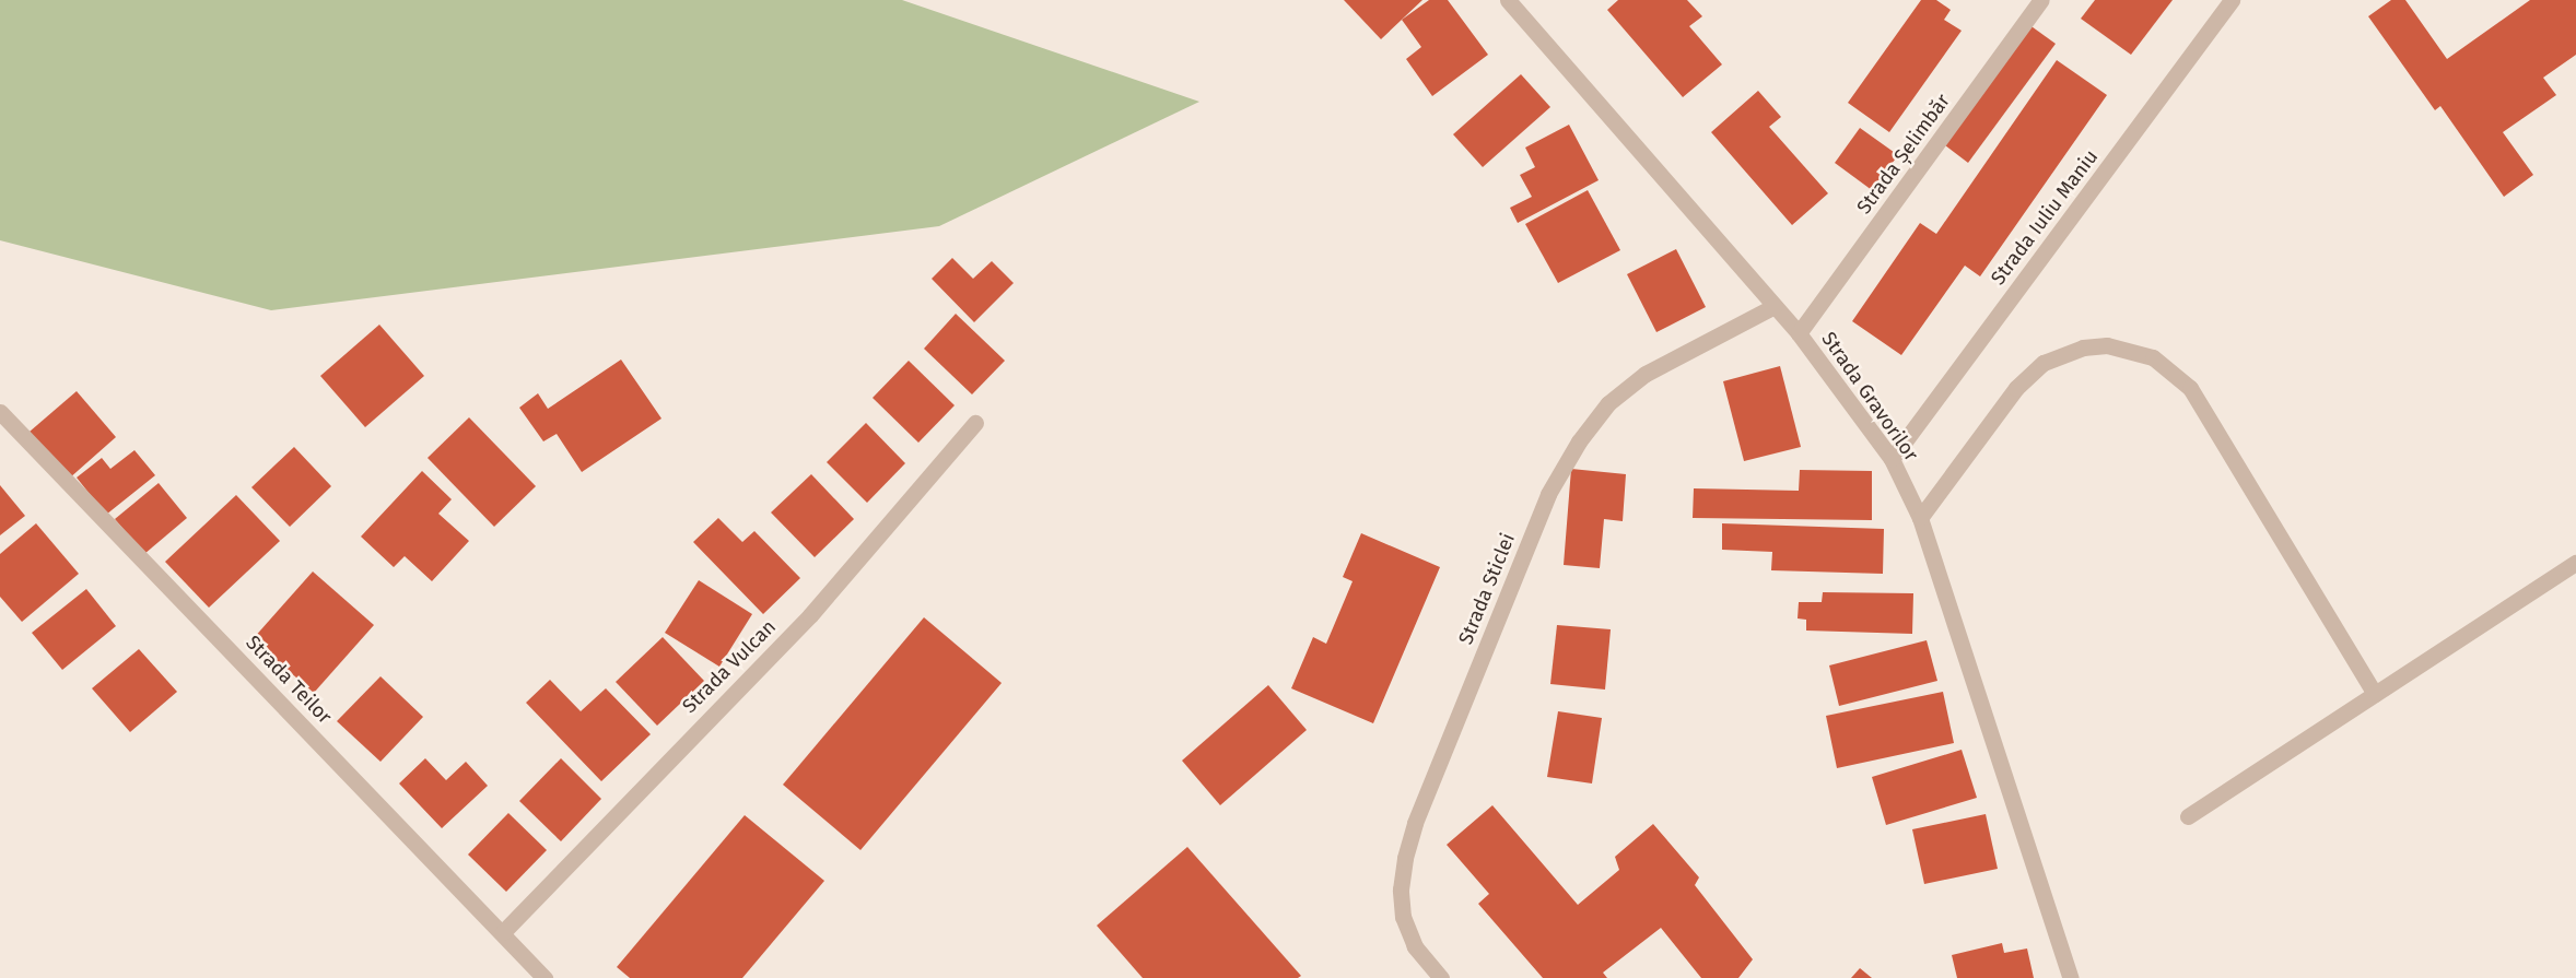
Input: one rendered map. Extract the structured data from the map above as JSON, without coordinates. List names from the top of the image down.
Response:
{
  "streets": {
    "street": [
      "Strada Șelimbăr",
      "Strada Iuliu Maniu",
      "Strada Gravorilor",
      "Strada Sticlei",
      "Strada Vulcan",
      "Strada Teilor"
    ]
  },
  "crossings": [
    ["Strada Șelimbăr", "Strada Gravorilor"],
    ["Strada Iuliu Maniu", "Strada Gravorilor"],
    ["Strada Gravorilor", "Strada Sticlei"],
    ["Strada Vulcan", "Strada Teilor"]
  ]
}
